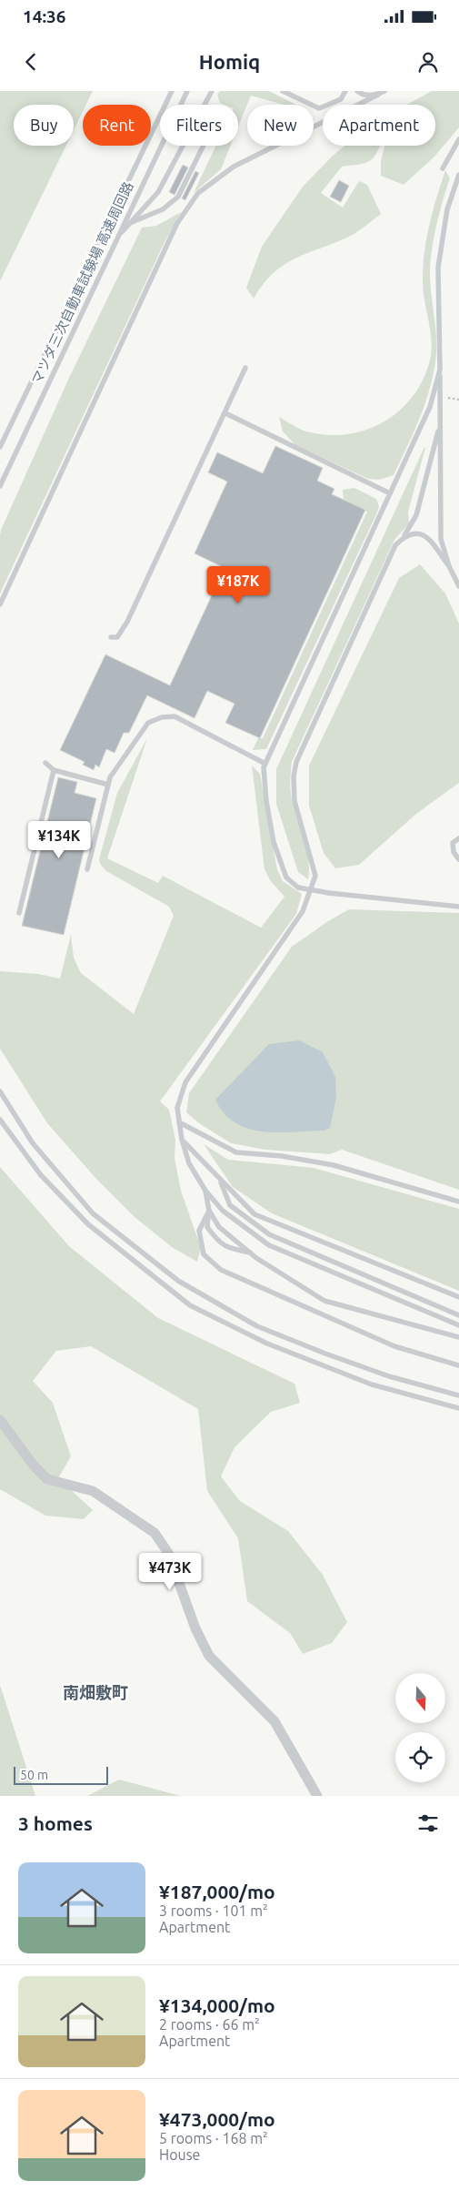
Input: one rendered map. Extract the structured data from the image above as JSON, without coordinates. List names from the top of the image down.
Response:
{
  "streets": {
    "lane": ["マツダ三次自動車試験場 高速周回路"]
  },
  "districts": ["南畑敷町"],
  "scale_bar": "50 m",
  "north": "bottom",
  "page": {
    "status": "14:36",
    "header": "Homiq",
    "chip": [
      "Buy",
      "Rent",
      "Filters",
      "New",
      "Apartment"
    ],
    "price": ["¥187K", "¥134K", "¥473K"],
    "scale": "50 m",
    "heading": "3 homes",
    "list": [
      {
        "name": "¥187,000/mo",
        "note": "3 rooms · 101 m² · Apartment"
      },
      {
        "name": "¥134,000/mo",
        "note": "2 rooms · 66 m² · Apartment"
      },
      {
        "name": "¥473,000/mo",
        "note": "5 rooms · 168 m² · House"
      }
    ]
  }
}
